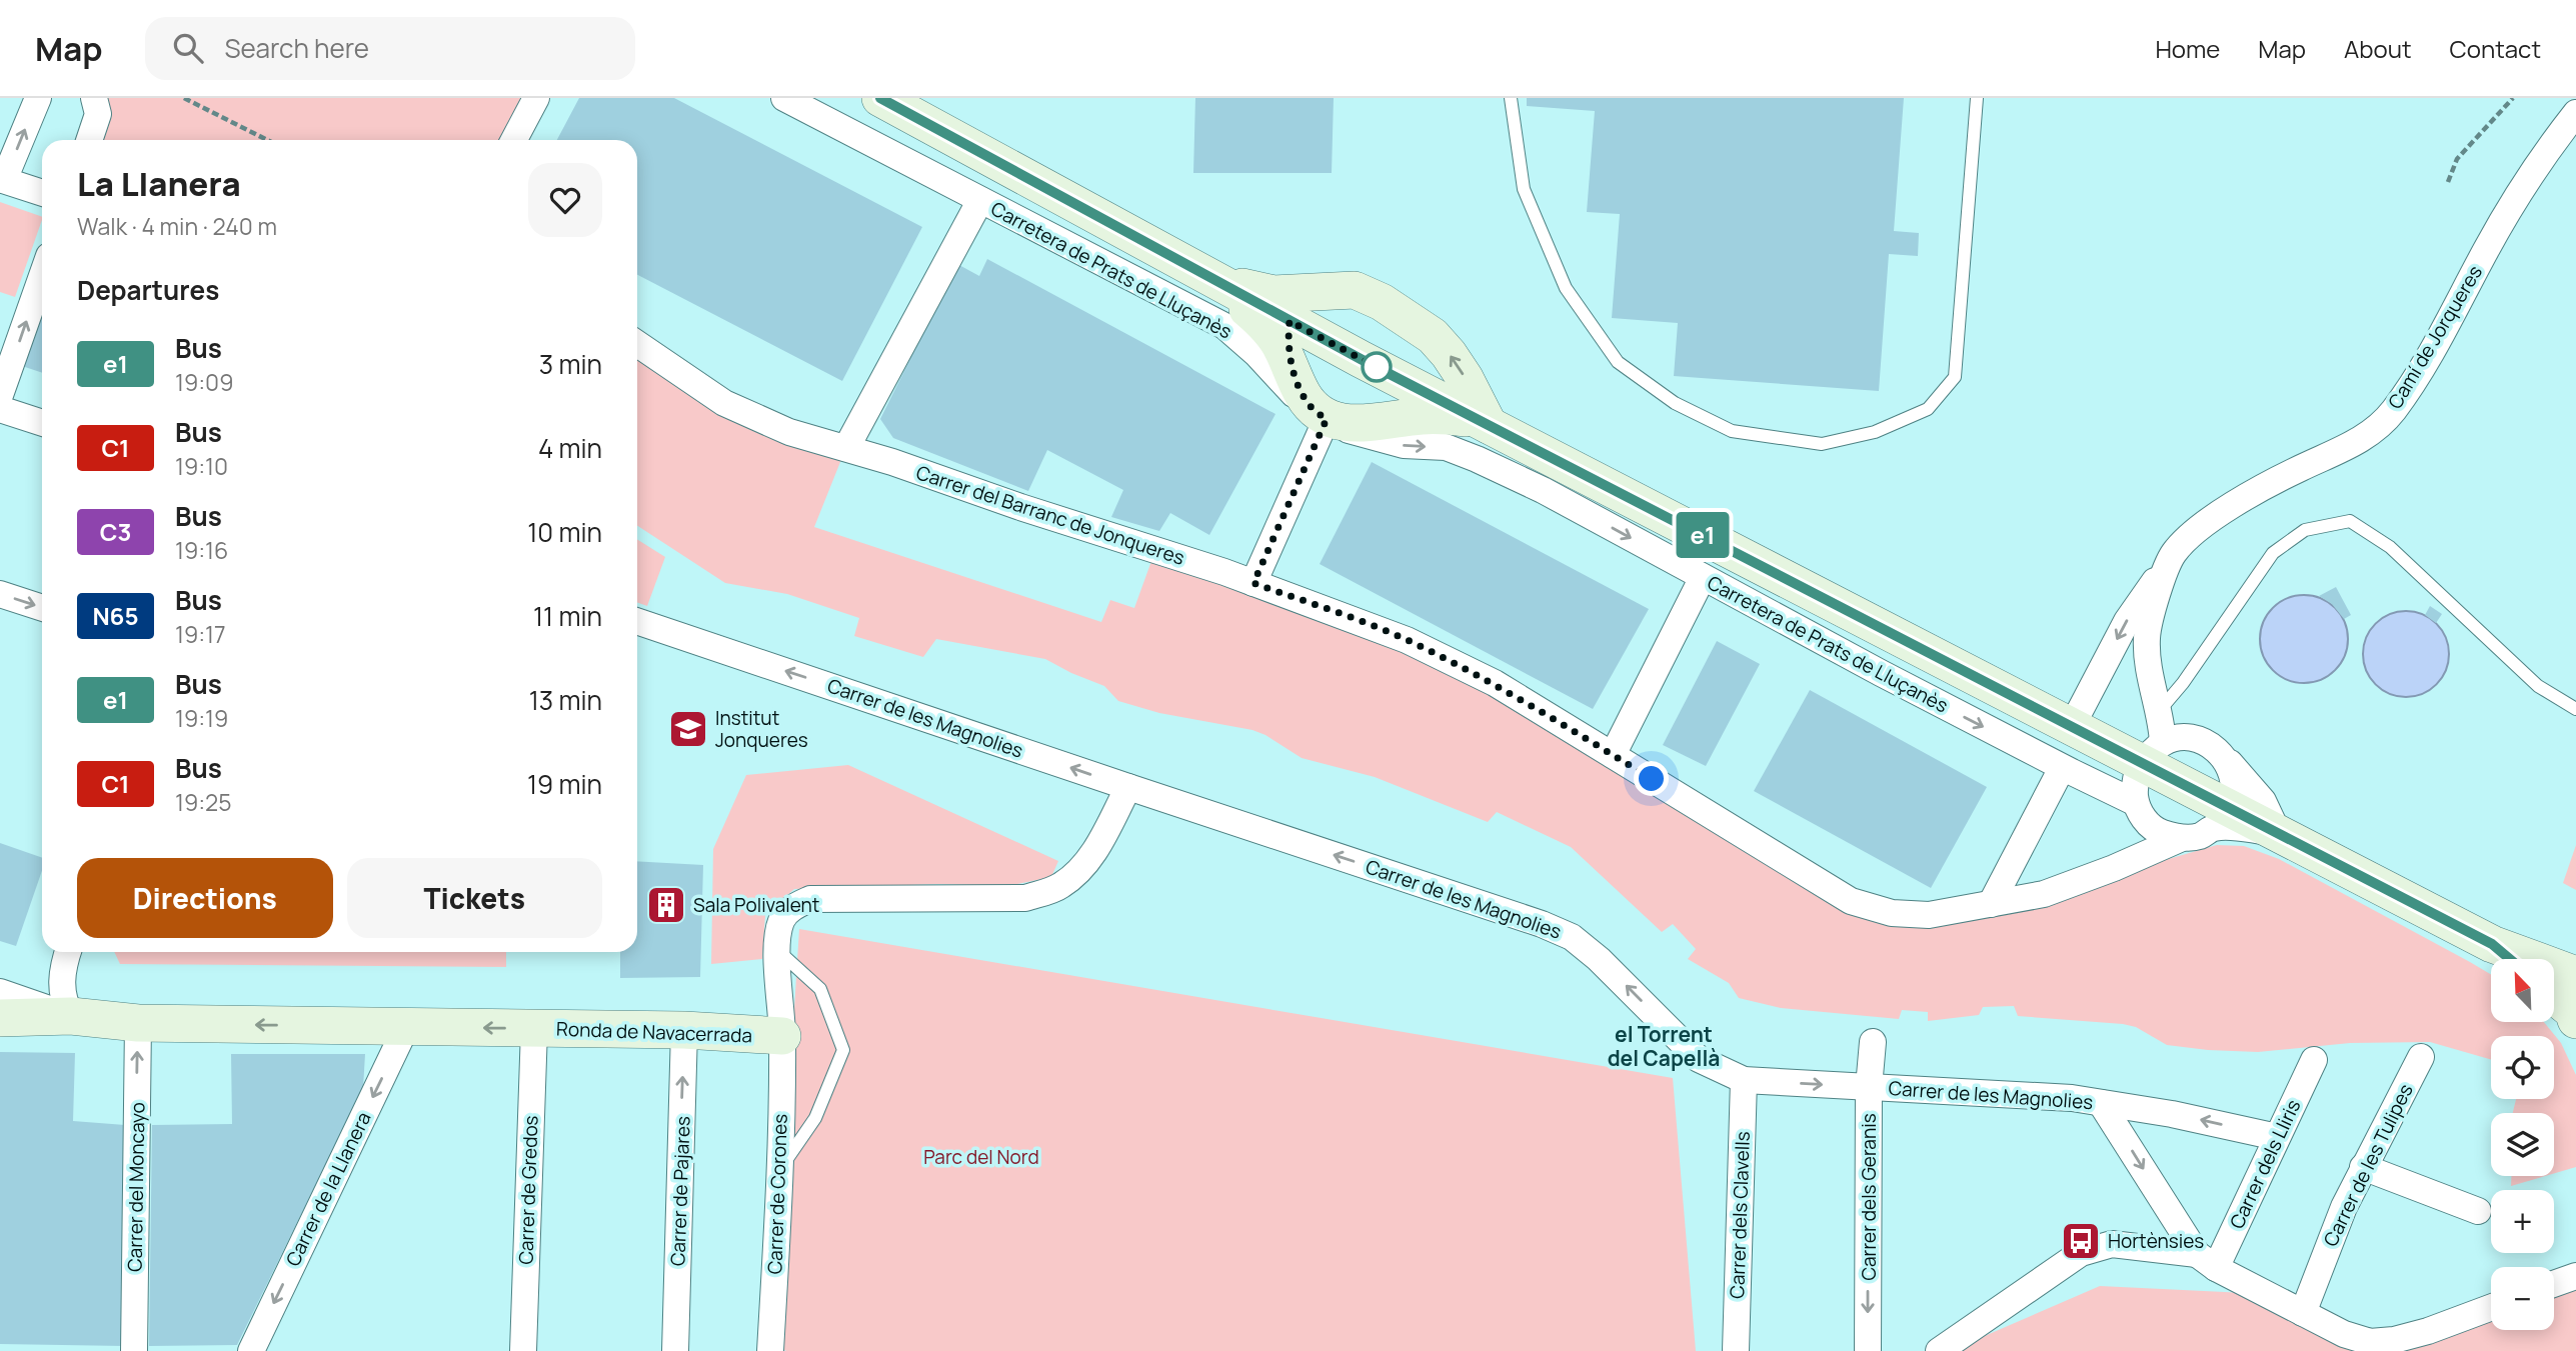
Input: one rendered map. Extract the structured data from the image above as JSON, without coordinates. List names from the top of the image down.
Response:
{
  "streets": {
    "street": [
      "Carretera de Prats de Lluçanès",
      "Camí de Jorqueres",
      "Carrer del Barranc de Jonqueres",
      "Carrer de les Magnolies",
      "Ronda de Navacerrada",
      "Carrer dels Lliris",
      "Carrer de les Tulipes",
      "Carrer del Moncayo",
      "Carrer de la Llanera",
      "Carrer de Gredos",
      "Carrer de Pajares",
      "Carrer de Corones",
      "Carrer dels Geranis",
      "Carrer dels Clavells"
    ]
  },
  "crossings": [
    ["Carretera de Prats de Lluçanès", "Camí de Jorqueres"],
    ["Carretera de Prats de Lluçanès", "Carrer del Barranc de Jonqueres"],
    ["Carrer de les Magnolies", "Carrer dels Lliris"],
    ["Carrer de les Magnolies", "Carrer dels Geranis"],
    ["Carrer de les Magnolies", "Carrer dels Clavells"],
    ["Ronda de Navacerrada", "Carrer del Moncayo"],
    ["Ronda de Navacerrada", "Carrer de la Llanera"],
    ["Ronda de Navacerrada", "Carrer de Gredos"],
    ["Ronda de Navacerrada", "Carrer de Pajares"],
    ["Ronda de Navacerrada", "Carrer de Corones"]
  ],
  "one_way": [
    "Carrer de les Magnolies",
    "Ronda de Navacerrada",
    "Carrer del Moncayo",
    "Carrer de la Llanera",
    "Carrer de Pajares",
    "Carrer dels Geranis"
  ],
  "districts": ["el Torrent del Capellà"],
  "parks": ["Parc del Nord"],
  "places": {
    "school or university": ["Institut Jonqueres"],
    "building": ["Sala Polivalent"],
    "bus stop": ["Hortènsies"]
  },
  "lines": ["bus line e1"],
  "north": "top left",
  "page": {
    "header": "Map",
    "search": "Search here",
    "nav": [
      "Home",
      "Map",
      "About",
      "Contact"
    ],
    "on_map": "e1",
    "heading": [
      ["La Llanera", "Walk · 4 min · 240 m"],
      "Departures"
    ],
    "list": [
      {
        "mark": "e1",
        "name": "Bus",
        "note": "19:09",
        "value": "3 min"
      },
      {
        "mark": "C1",
        "name": "Bus",
        "note": "19:10",
        "value": "4 min"
      },
      {
        "mark": "C3",
        "name": "Bus",
        "note": "19:16",
        "value": "10 min"
      },
      {
        "mark": "N65",
        "name": "Bus",
        "note": "19:17",
        "value": "11 min"
      },
      {
        "mark": "e1",
        "name": "Bus",
        "note": "19:19",
        "value": "13 min"
      },
      {
        "mark": "C1",
        "name": "Bus",
        "note": "19:25",
        "value": "19 min"
      }
    ],
    "buttons": ["Directions", "Tickets"],
    "map_buttons": ["+", "−"]
  }
}
